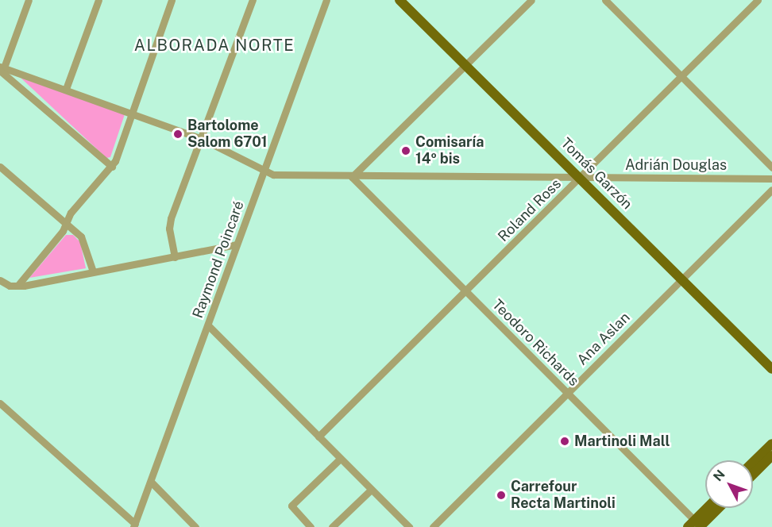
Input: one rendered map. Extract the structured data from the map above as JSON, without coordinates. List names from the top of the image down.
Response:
{
  "streets": {
    "main road": ["Tomás Garzón"],
    "street": [
      "Adrián Douglas",
      "Roland Ross",
      "Raymond Poincaré",
      "Ana Aslan",
      "Teodoro Richards"
    ]
  },
  "crossings": [
    ["Adrián Douglas", "Tomás Garzón"],
    ["Adrián Douglas", "Roland Ross"],
    ["Adrián Douglas", "Raymond Poincaré"],
    ["Adrián Douglas", "Teodoro Richards"],
    ["Tomás Garzón", "Roland Ross"],
    ["Tomás Garzón", "Ana Aslan"],
    ["Roland Ross", "Teodoro Richards"],
    ["Ana Aslan", "Teodoro Richards"]
  ],
  "districts": ["ALBORADA NORTE"],
  "places": [
    "Bartolome Salom 6701",
    "Comisaría 14º bis",
    "Martinoli Mall",
    "Carrefour Recta Martinoli"
  ],
  "north": "top left"
}
